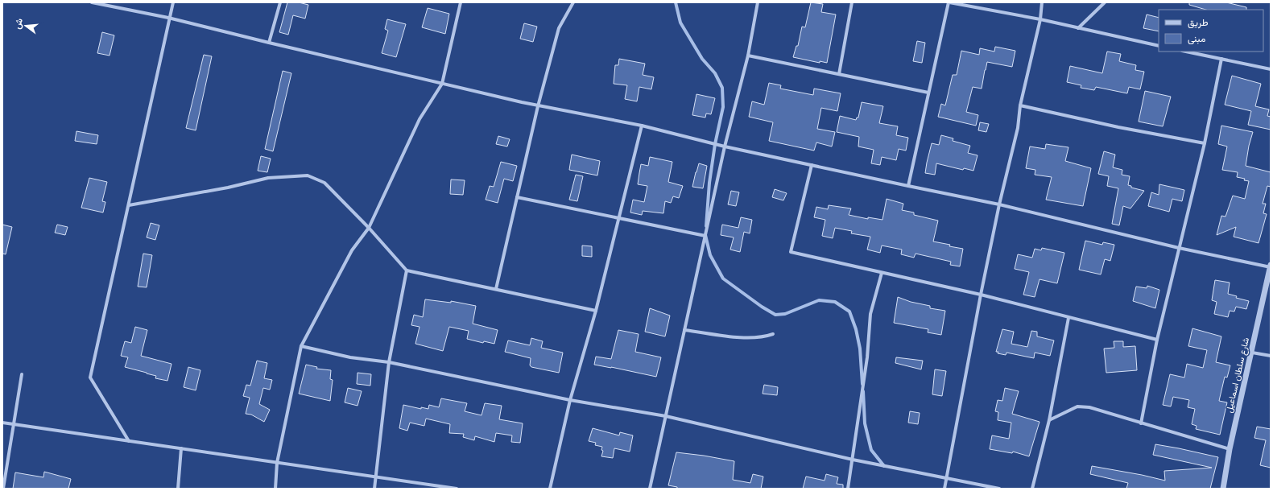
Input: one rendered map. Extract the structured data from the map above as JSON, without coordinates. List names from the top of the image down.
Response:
{
  "streets": {
    "street": ["شارع سلطان اسماعيل"]
  },
  "legend": ["طريق", "مبنى"],
  "north": "left"
}
